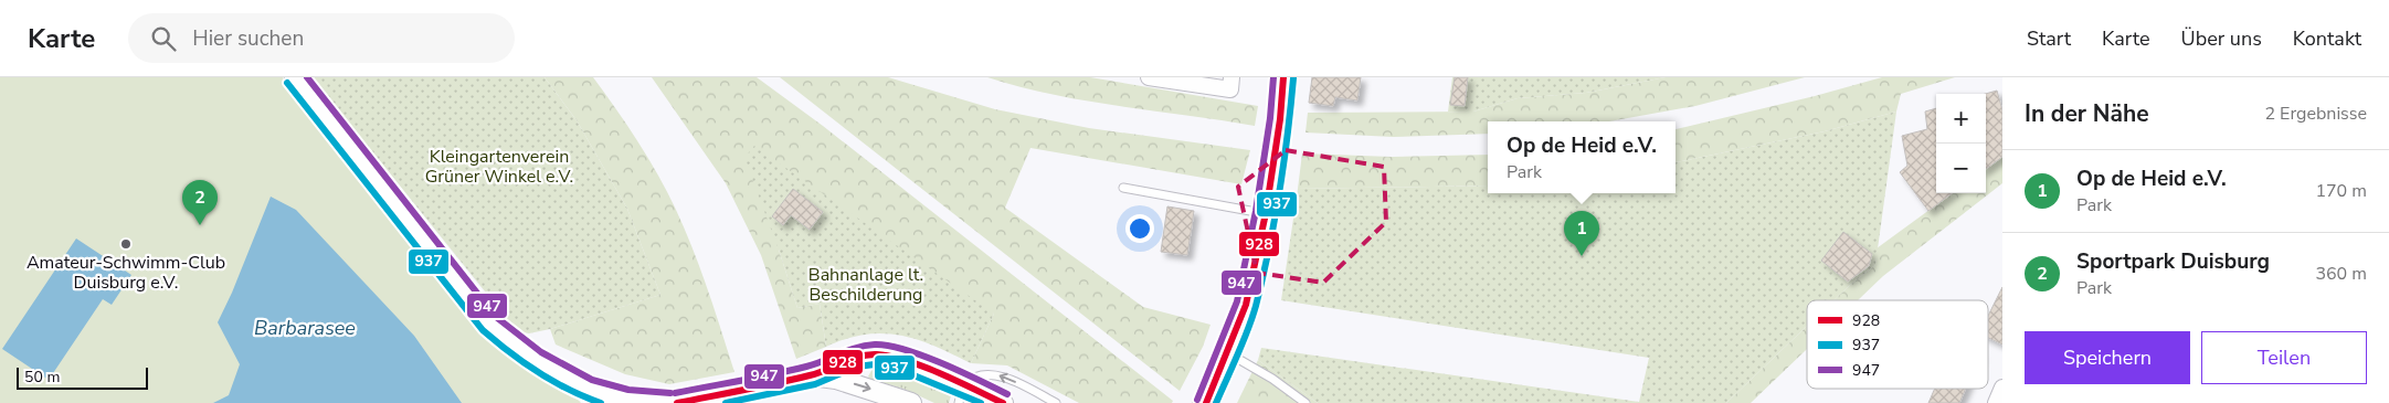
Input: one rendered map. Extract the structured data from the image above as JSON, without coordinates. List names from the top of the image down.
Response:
{
  "water": ["Barbarasee"],
  "parks": ["Kleingartenverein Grüner Winkel e.V.", "Bahnanlage lt. Beschilderung"],
  "places": ["Amateur-Schwimm-Club Duisburg e.V."],
  "lines": ["transit line 928", "transit line 947", "transit line 937"],
  "legend": ["928", "937", "947"],
  "scale_bar": "50 m",
  "page": {
    "header": "Karte",
    "search": "Hier suchen",
    "nav": [
      "Start",
      "Karte",
      "Über uns",
      "Kontakt"
    ],
    "heading": ["In der Nähe", "2 Ergebnisse"],
    "map_buttons": ["+", "−"],
    "popup": ["Op de Heid e.V.", "Park"],
    "list": [
      {
        "mark": "1",
        "name": "Op de Heid e.V.",
        "note": "Park",
        "value": "170 m"
      },
      {
        "mark": "2",
        "name": "Sportpark Duisburg",
        "note": "Park",
        "value": "360 m"
      }
    ],
    "pins": ["2", "1"],
    "buttons": ["Speichern", "Teilen"],
    "scale": "50 m"
  }
}
